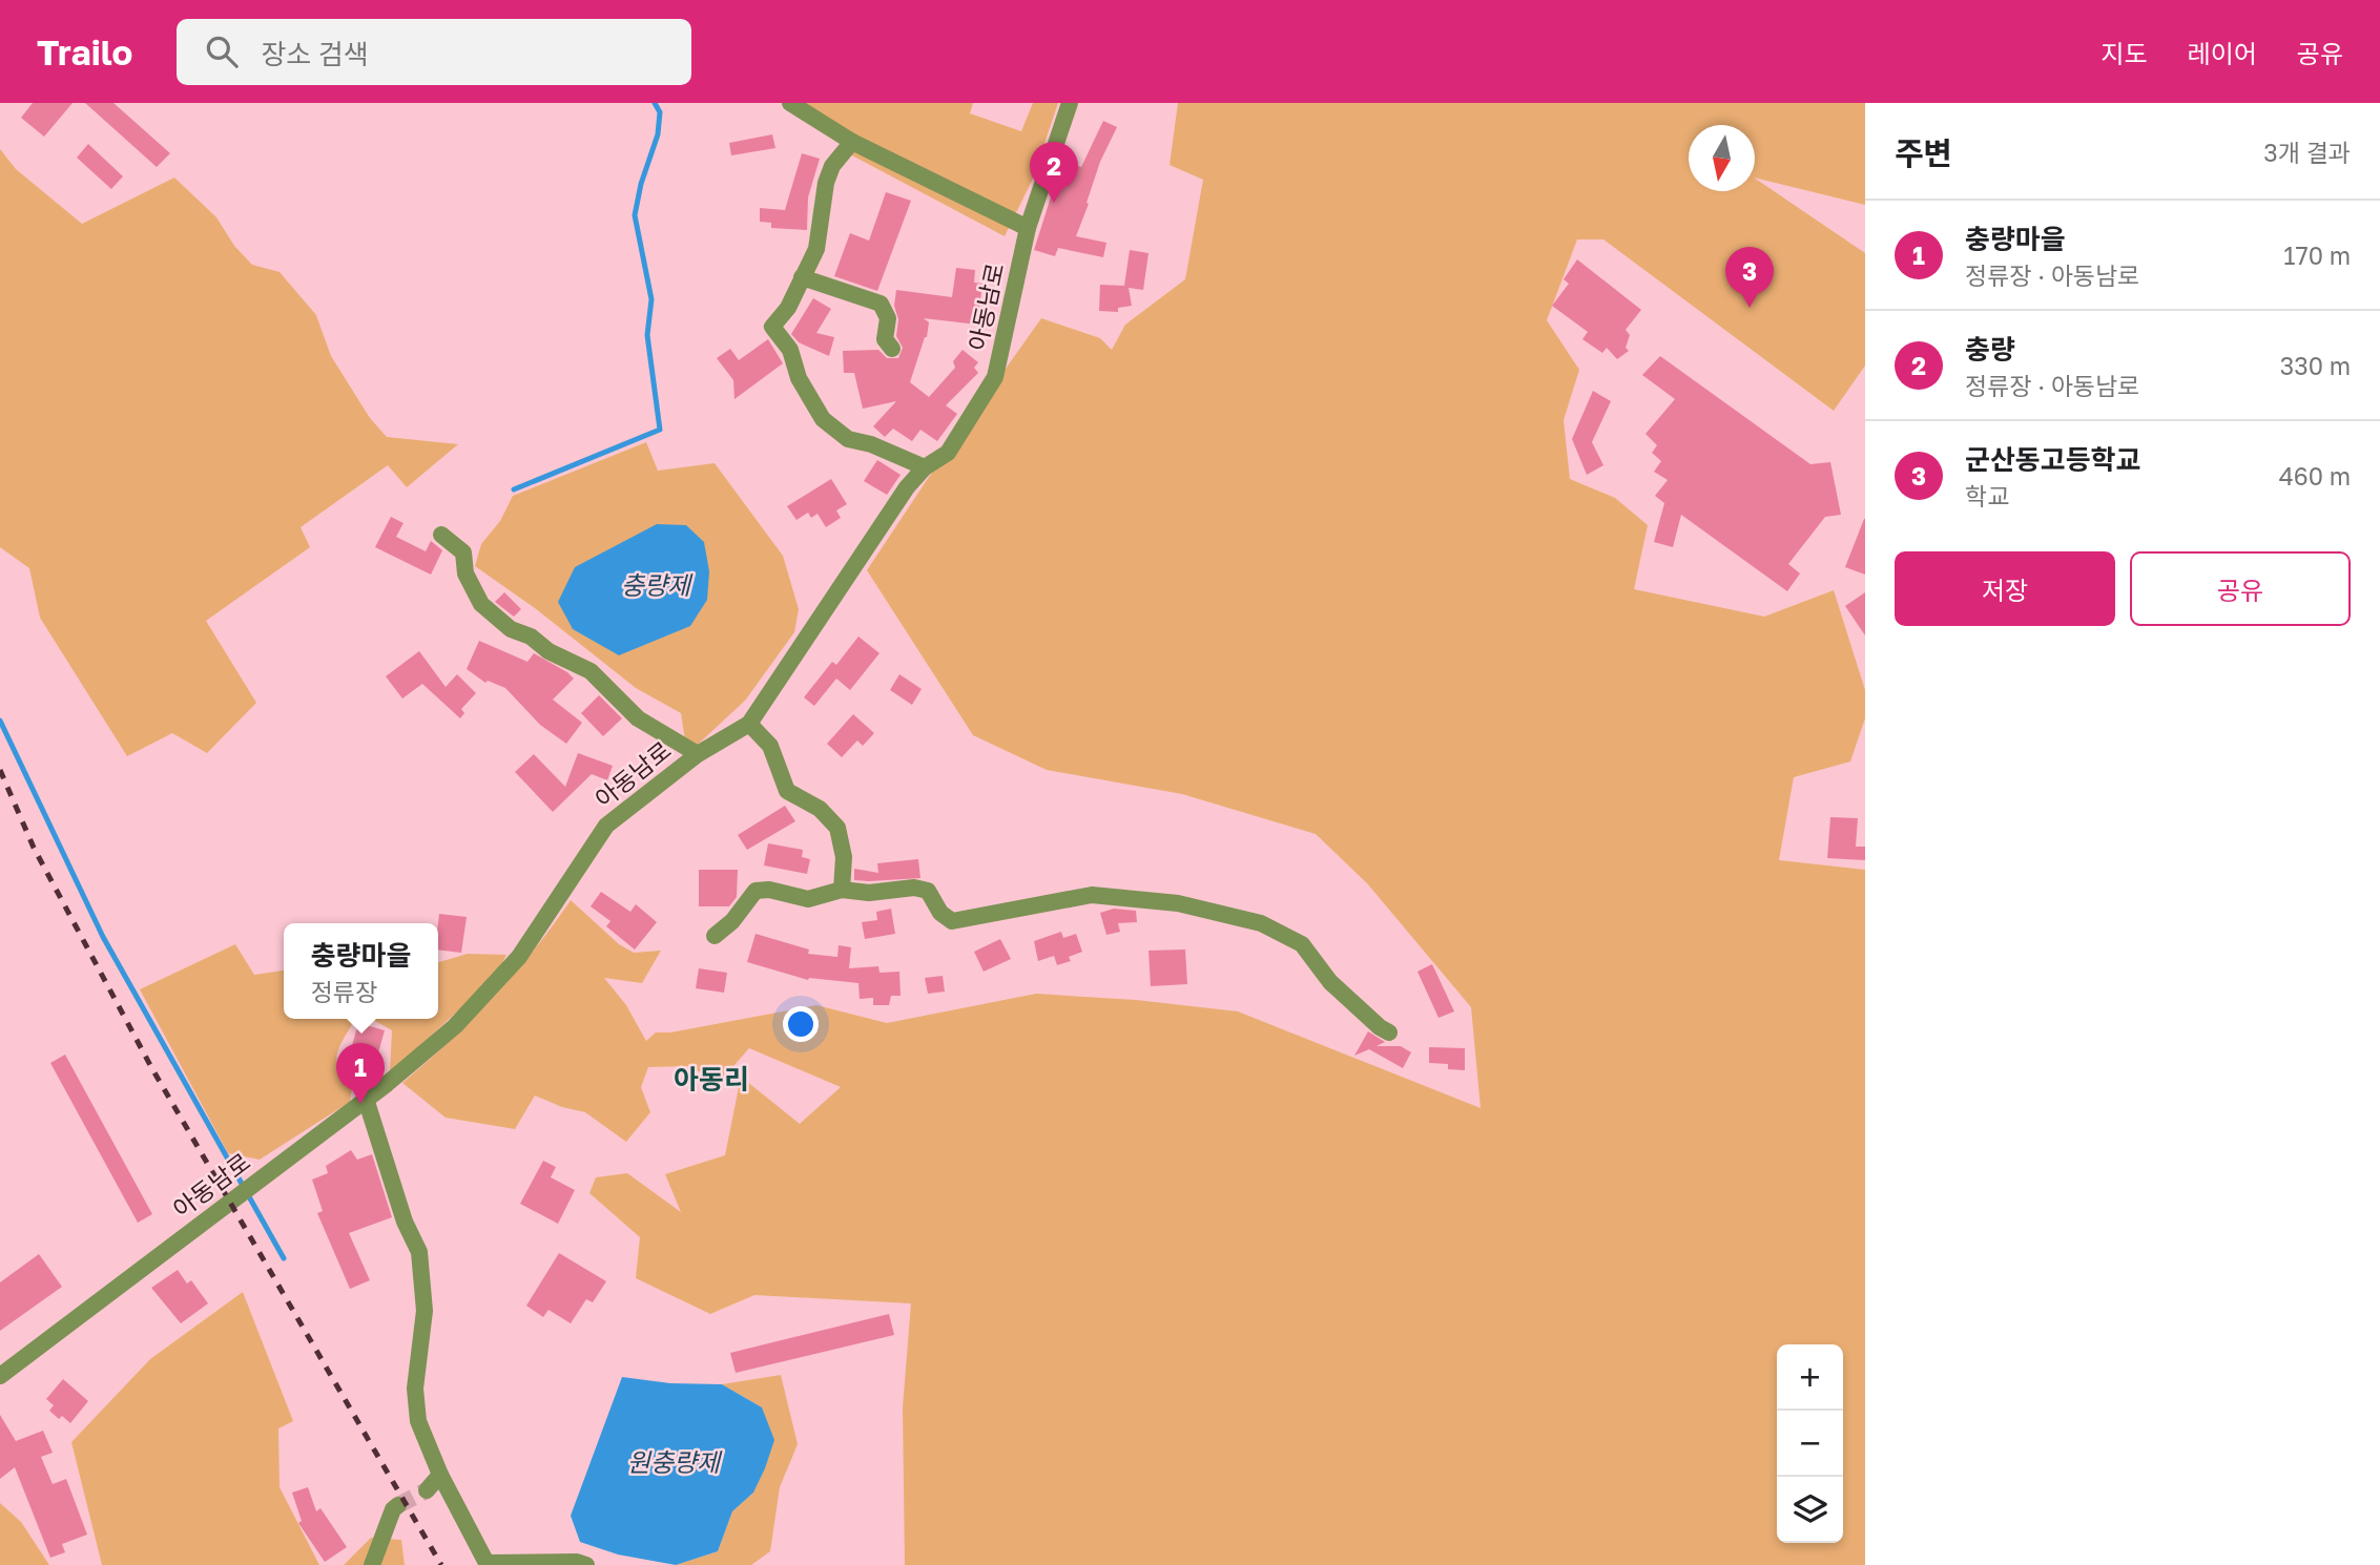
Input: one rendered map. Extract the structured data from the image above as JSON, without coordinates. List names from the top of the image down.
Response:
{
  "streets": {
    "street": ["아동남로"]
  },
  "districts": ["아동리"],
  "water": ["충량제", "원충량제"],
  "north": "bottom",
  "page": {
    "header": "Trailo",
    "search": "장소 검색",
    "nav": ["지도", "레이어", "공유"],
    "heading": ["주변", "3개 결과"],
    "pins": ["2", "3", "1"],
    "list": [
      {
        "mark": "1",
        "name": "충량마을",
        "note": "정류장 · 아동남로",
        "value": "170 m"
      },
      {
        "mark": "2",
        "name": "충량",
        "note": "정류장 · 아동남로",
        "value": "330 m"
      },
      {
        "mark": "3",
        "name": "군산동고등학교",
        "note": "학교",
        "value": "460 m"
      }
    ],
    "buttons": ["저장", "공유"],
    "popup": ["충량마을", "정류장"],
    "map_buttons": ["+", "−"]
  }
}
